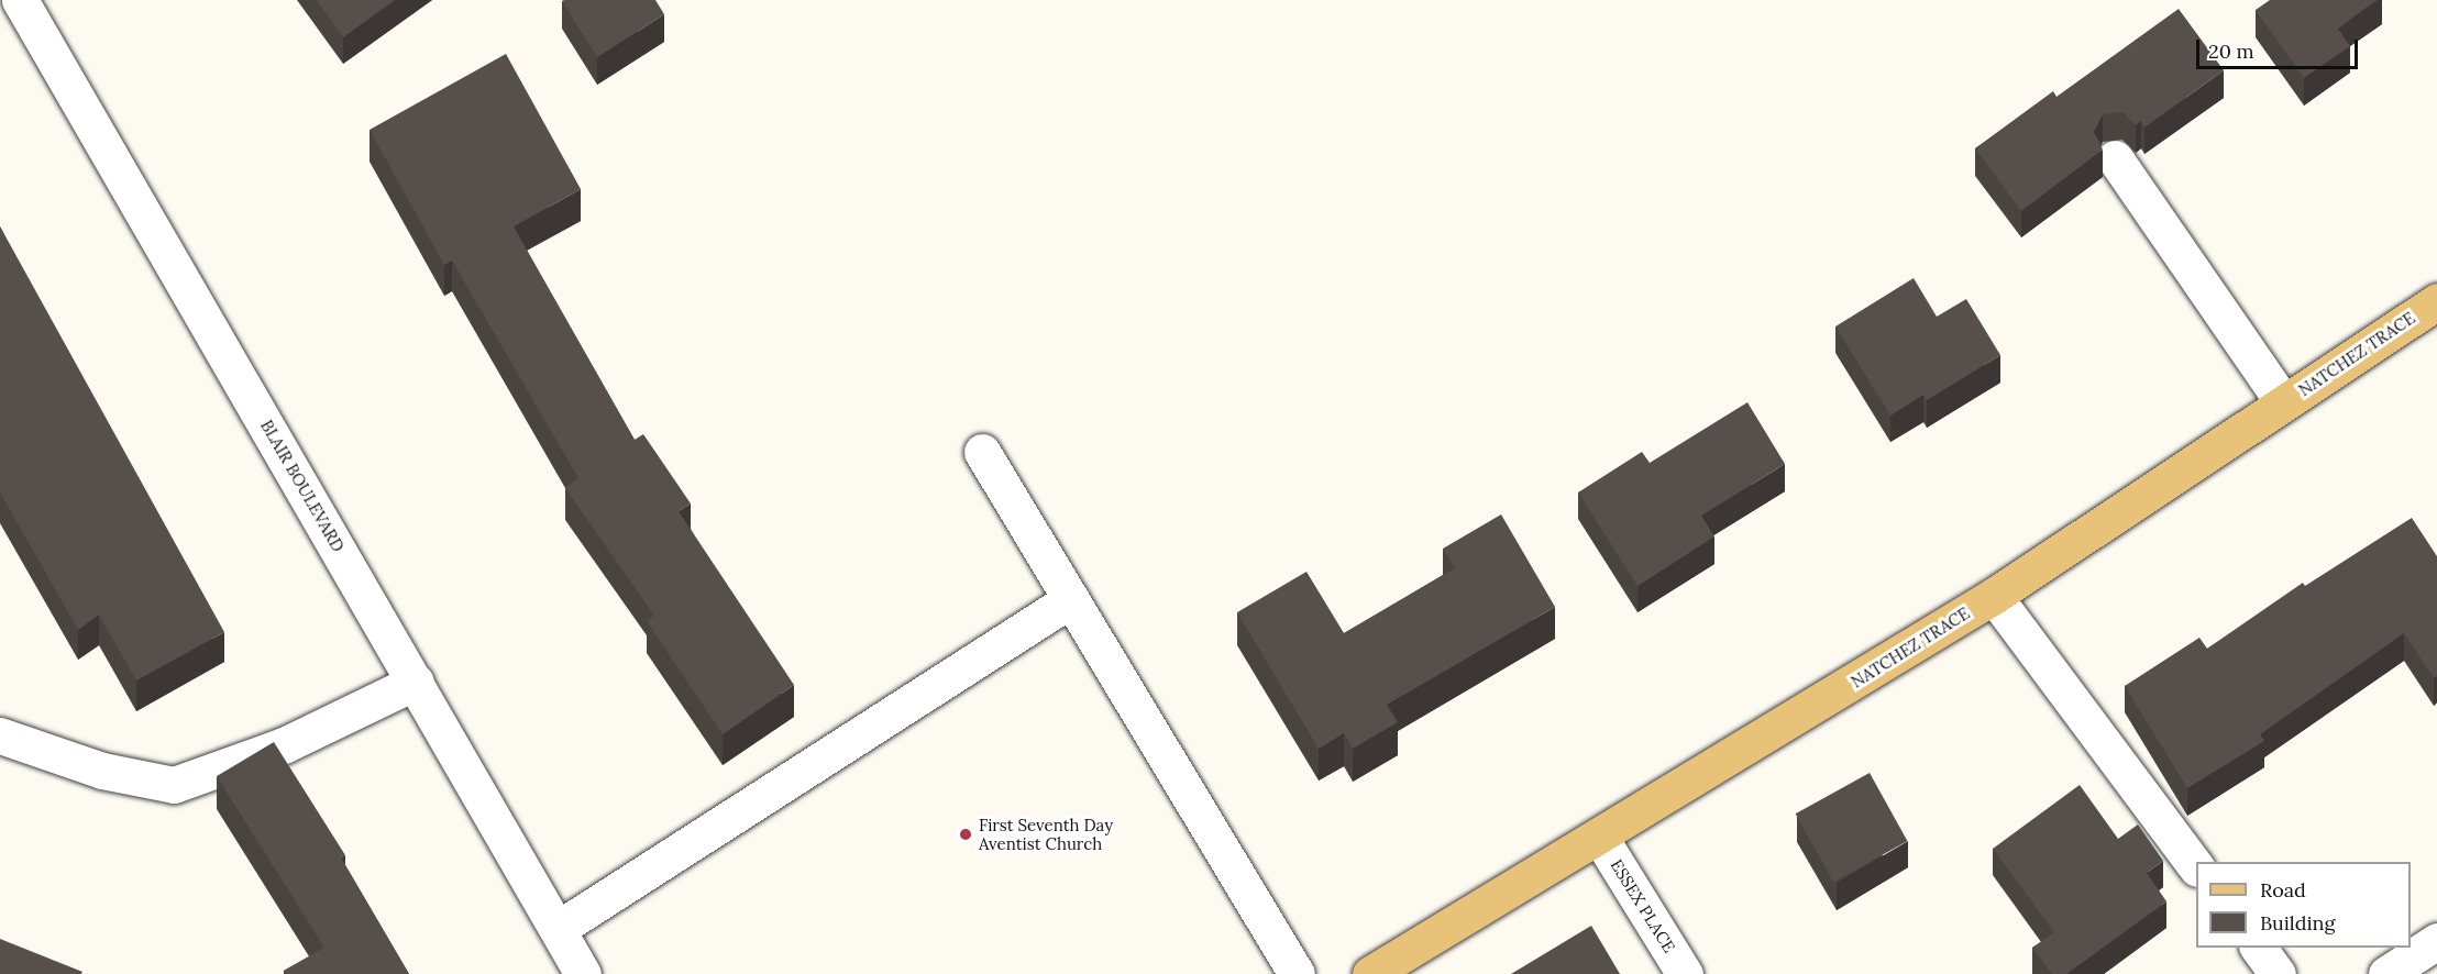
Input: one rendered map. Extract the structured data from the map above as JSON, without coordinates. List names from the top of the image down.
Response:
{
  "streets": {
    "main road": ["NATCHEZ TRACE"],
    "street": ["BLAIR BOULEVARD", "ESSEX PLACE"]
  },
  "crossings": [
    ["NATCHEZ TRACE", "ESSEX PLACE"]
  ],
  "places": ["First Seventh Day Aventist Church"],
  "legend": ["Road", "Building"],
  "scale_bar": "20 m"
}
